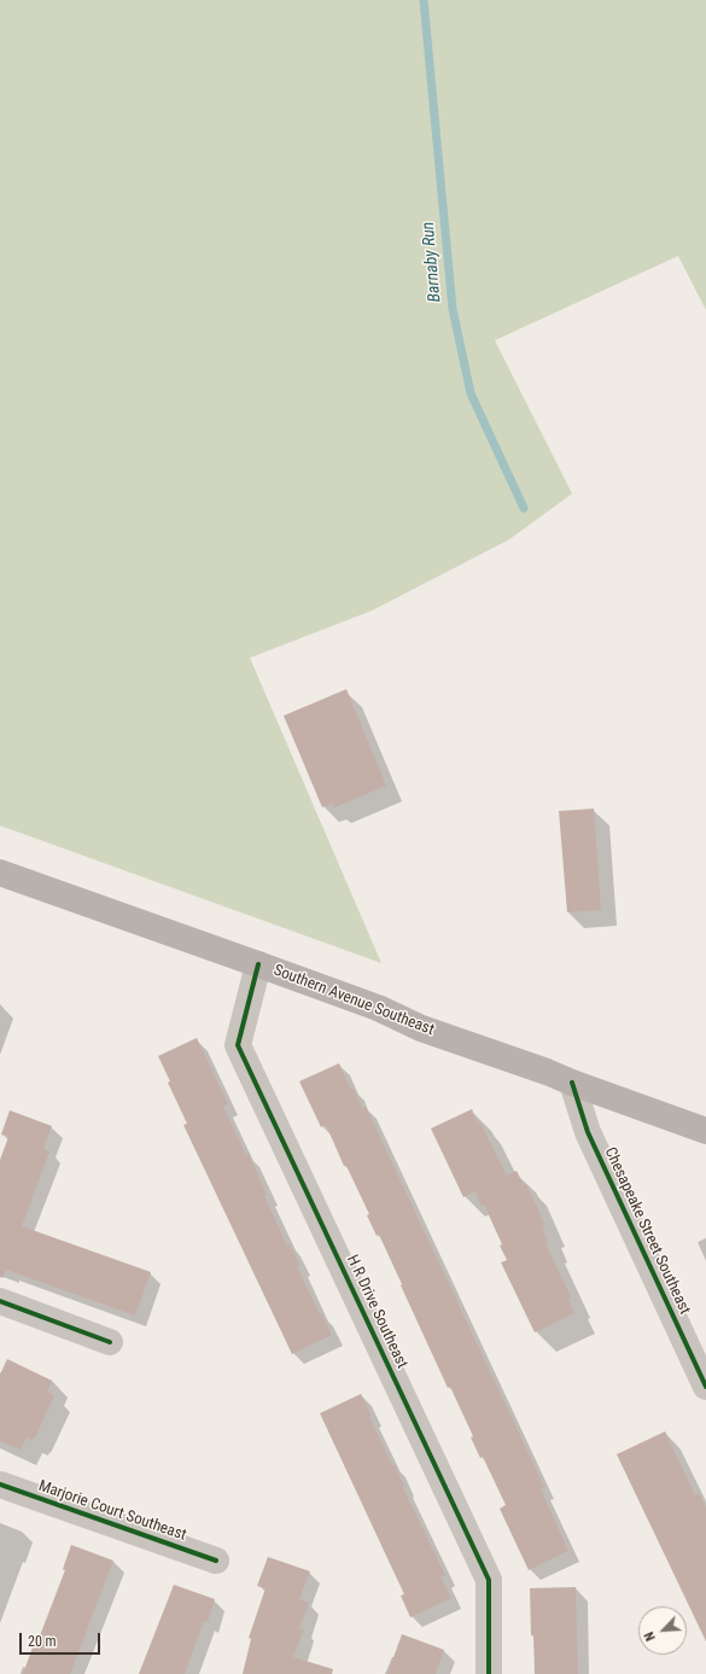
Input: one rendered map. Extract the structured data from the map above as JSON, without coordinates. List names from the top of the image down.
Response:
{
  "streets": {
    "main road": ["Southern Avenue Southeast"],
    "street": ["Chesapeake Street Southeast", "H R Drive Southeast", "Marjorie Court Southeast"]
  },
  "crossings": [
    ["Southern Avenue Southeast", "Chesapeake Street Southeast"],
    ["Southern Avenue Southeast", "H R Drive Southeast"]
  ],
  "water": ["Barnaby Run"],
  "scale_bar": "20 m",
  "north": "bottom left"
}
